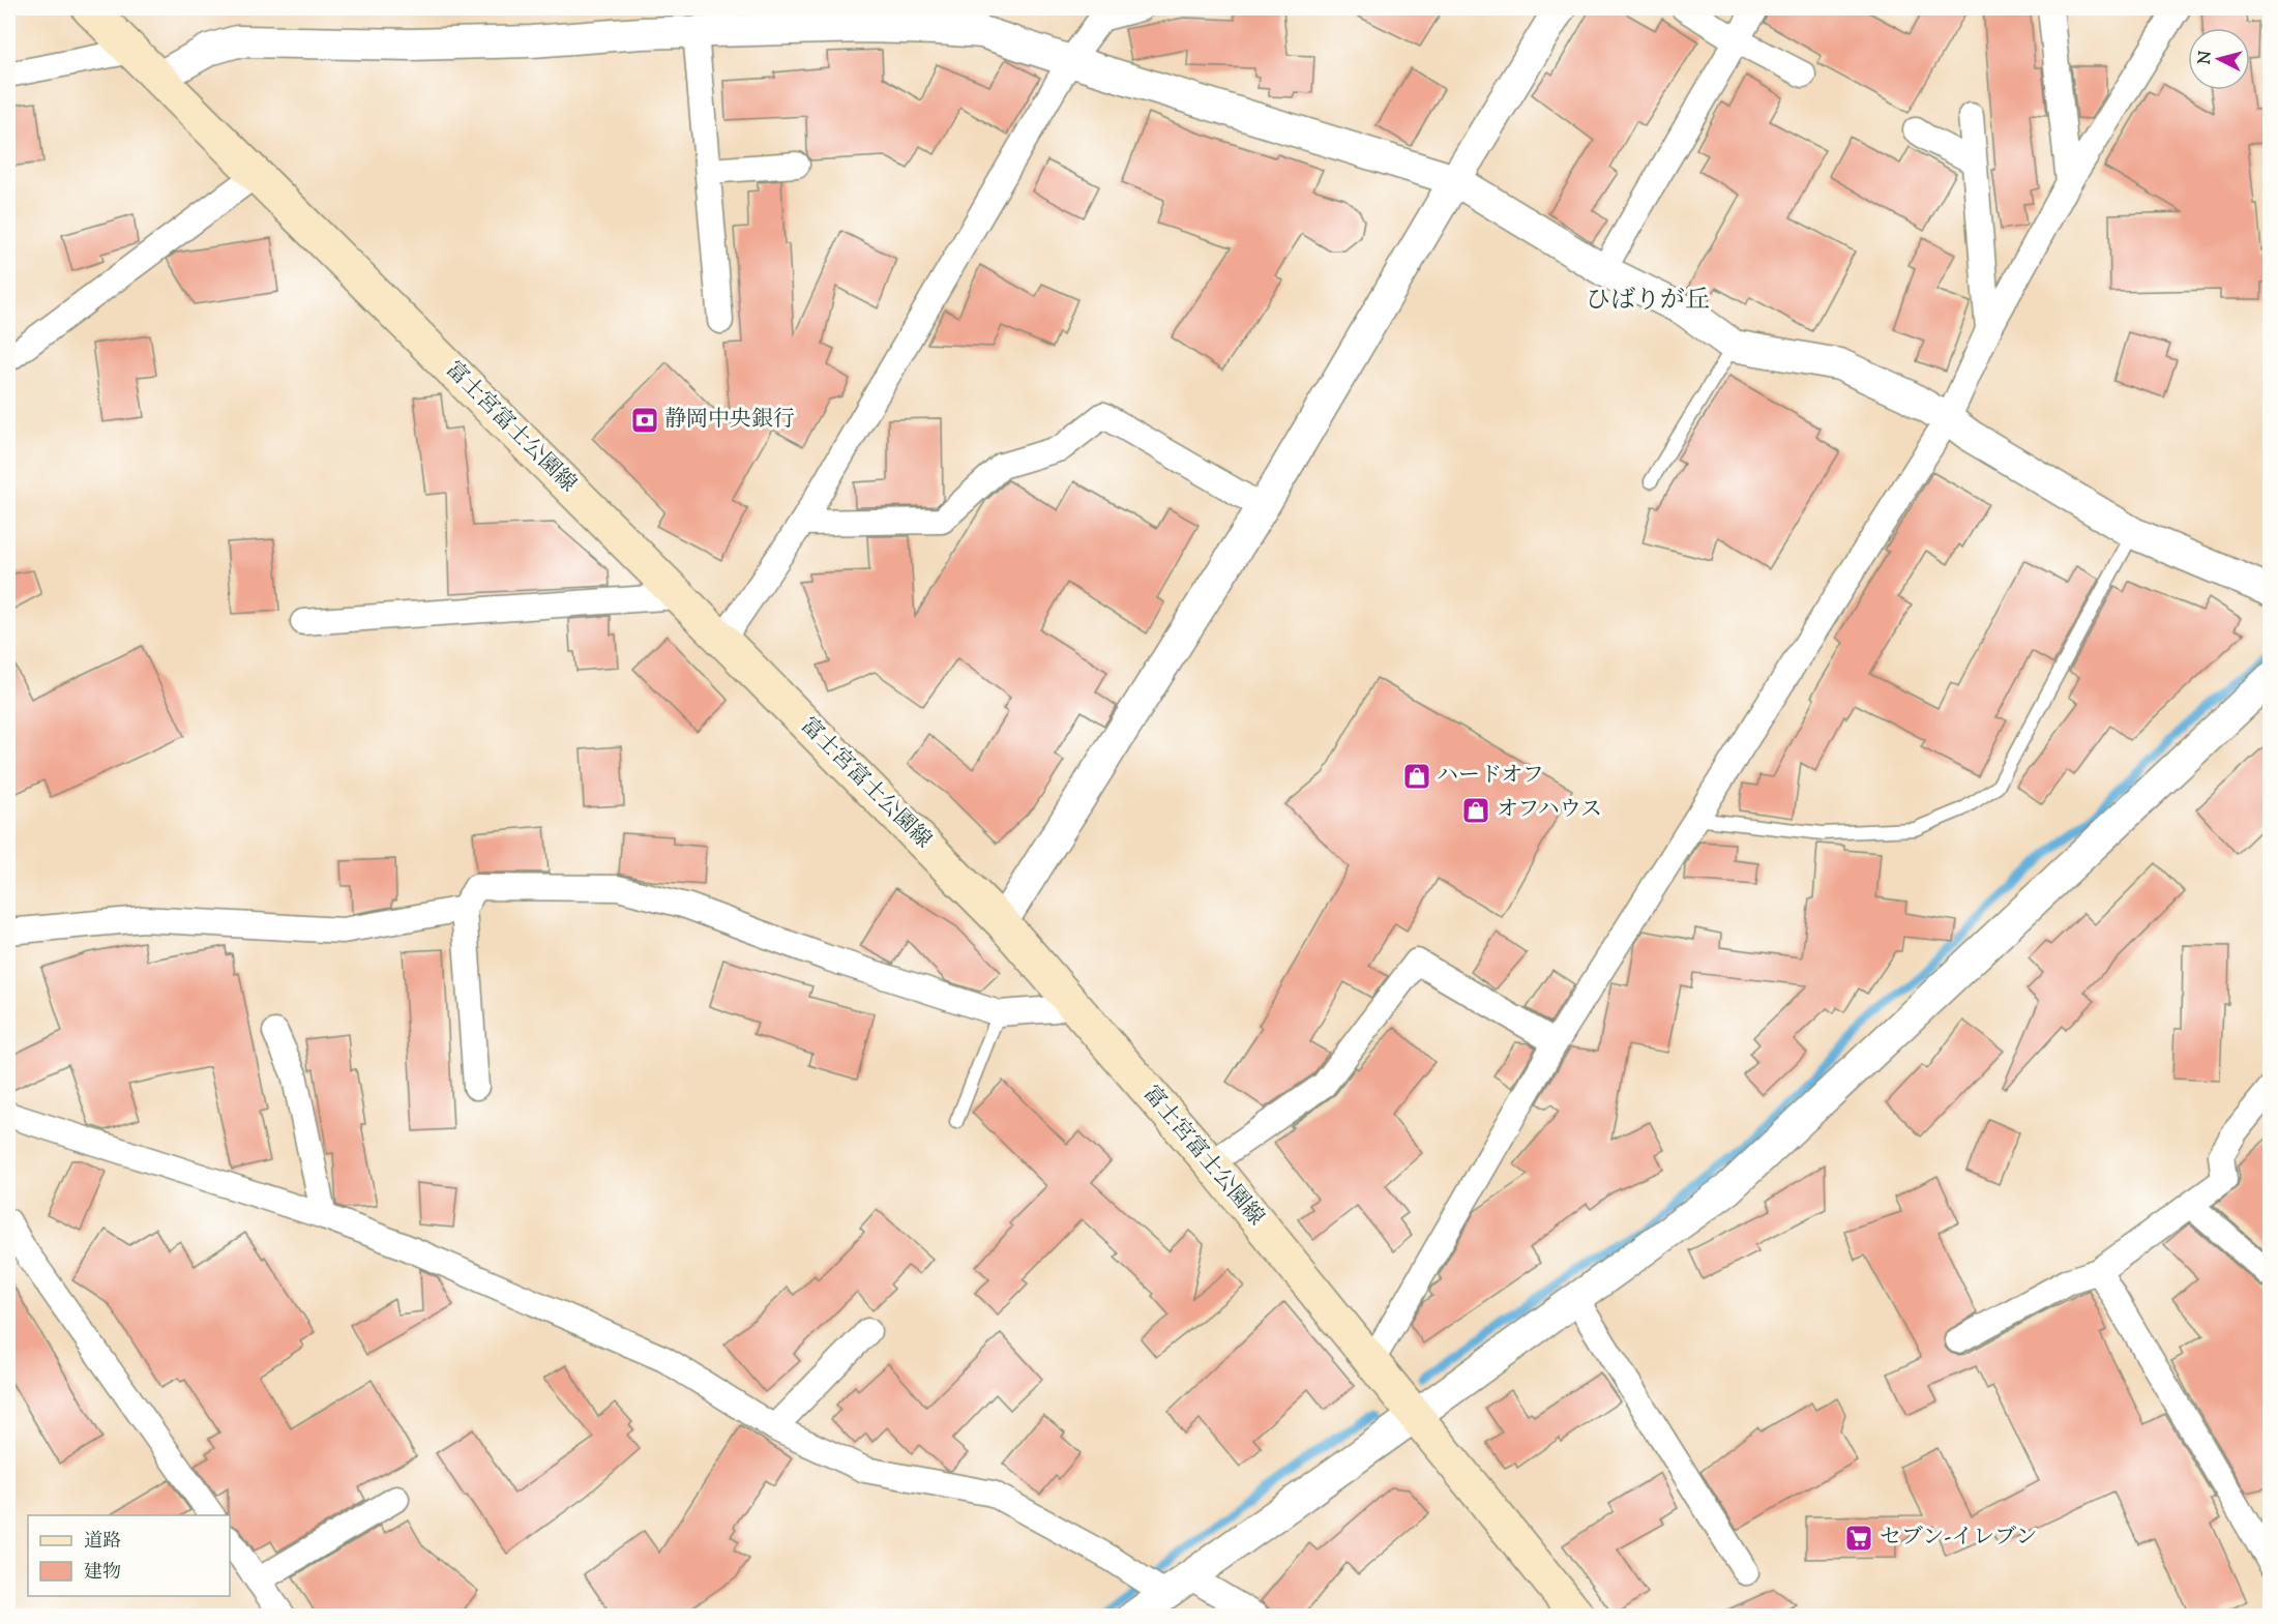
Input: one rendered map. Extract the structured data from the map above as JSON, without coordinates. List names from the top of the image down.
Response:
{
  "streets": {
    "main road": ["富士宮富士公園線"]
  },
  "districts": ["ひばりが丘"],
  "places": {
    "bank": ["静岡中央銀行"],
    "shop": ["ハードオフ", "オフハウス"],
    "supermarket": ["セブン-イレブン"]
  },
  "legend": ["道路", "建物"],
  "north": "left"
}
